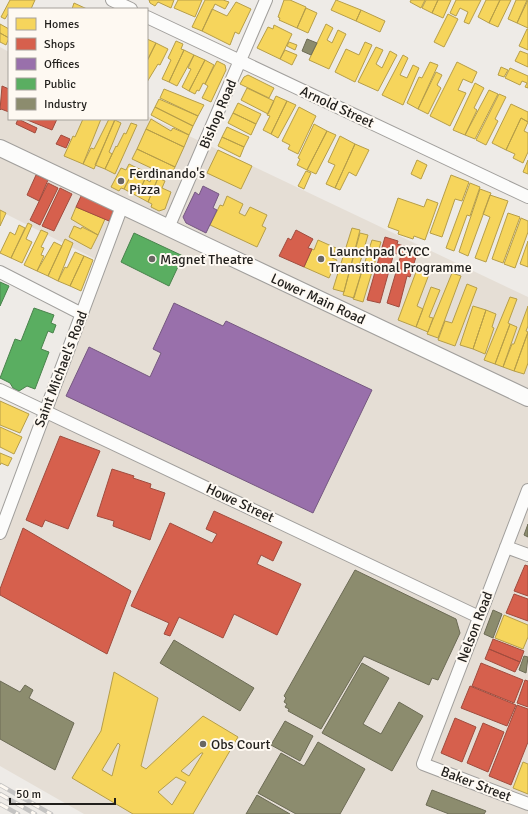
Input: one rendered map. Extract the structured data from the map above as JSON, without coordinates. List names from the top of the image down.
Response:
{
  "streets": {
    "street": [
      "Arnold Street",
      "Bishop Road",
      "Lower Main Road",
      "Saint Michael's Road",
      "Howe Street",
      "Nelson Road",
      "Baker Street"
    ]
  },
  "crossings": [
    ["Arnold Street", "Bishop Road"],
    ["Bishop Road", "Lower Main Road"],
    ["Lower Main Road", "Saint Michael's Road"],
    ["Saint Michael's Road", "Howe Street"],
    ["Howe Street", "Nelson Road"],
    ["Nelson Road", "Baker Street"]
  ],
  "places": [
    "Ferdinando's Pizza",
    "Magnet Theatre",
    "Launchpad CYCC Transitional Programme",
    "Obs Court"
  ],
  "legend": [
    "Homes",
    "Shops",
    "Offices",
    "Public",
    "Industry"
  ],
  "scale_bar": "50 m"
}
